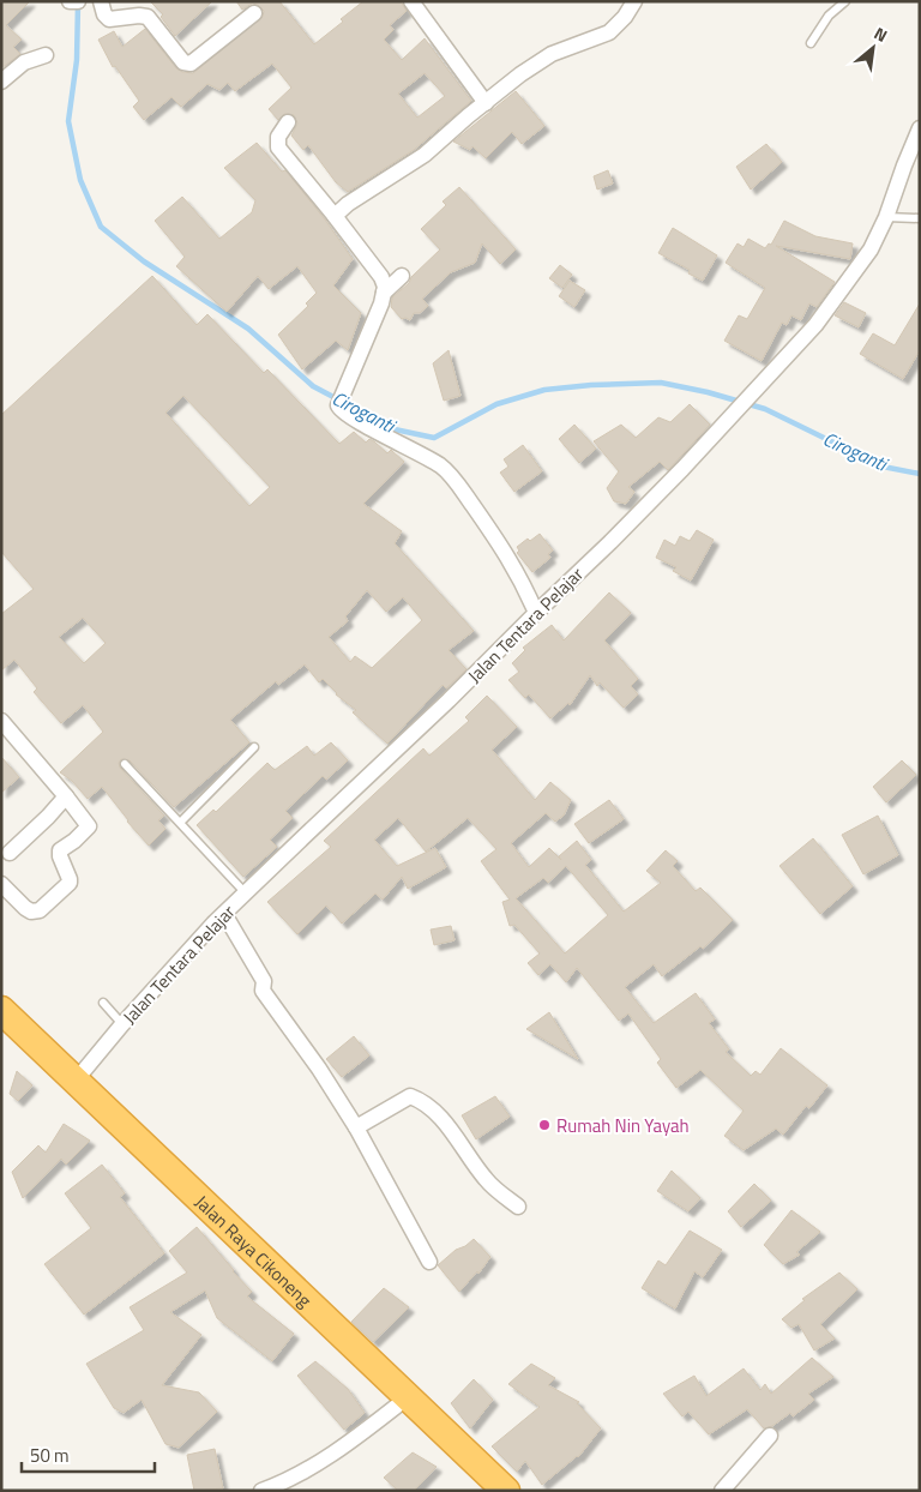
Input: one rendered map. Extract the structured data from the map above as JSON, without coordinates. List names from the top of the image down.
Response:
{
  "streets": {
    "highway": ["Jalan Raya Cikoneng"],
    "street": ["Jalan Tentara Pelajar"]
  },
  "crossings": [
    ["Jalan Tentara Pelajar", "Jalan Raya Cikoneng"]
  ],
  "water": ["Ciroganti"],
  "places": ["Rumah Nin Yayah"],
  "scale_bar": "50 m",
  "north": "top right"
}
